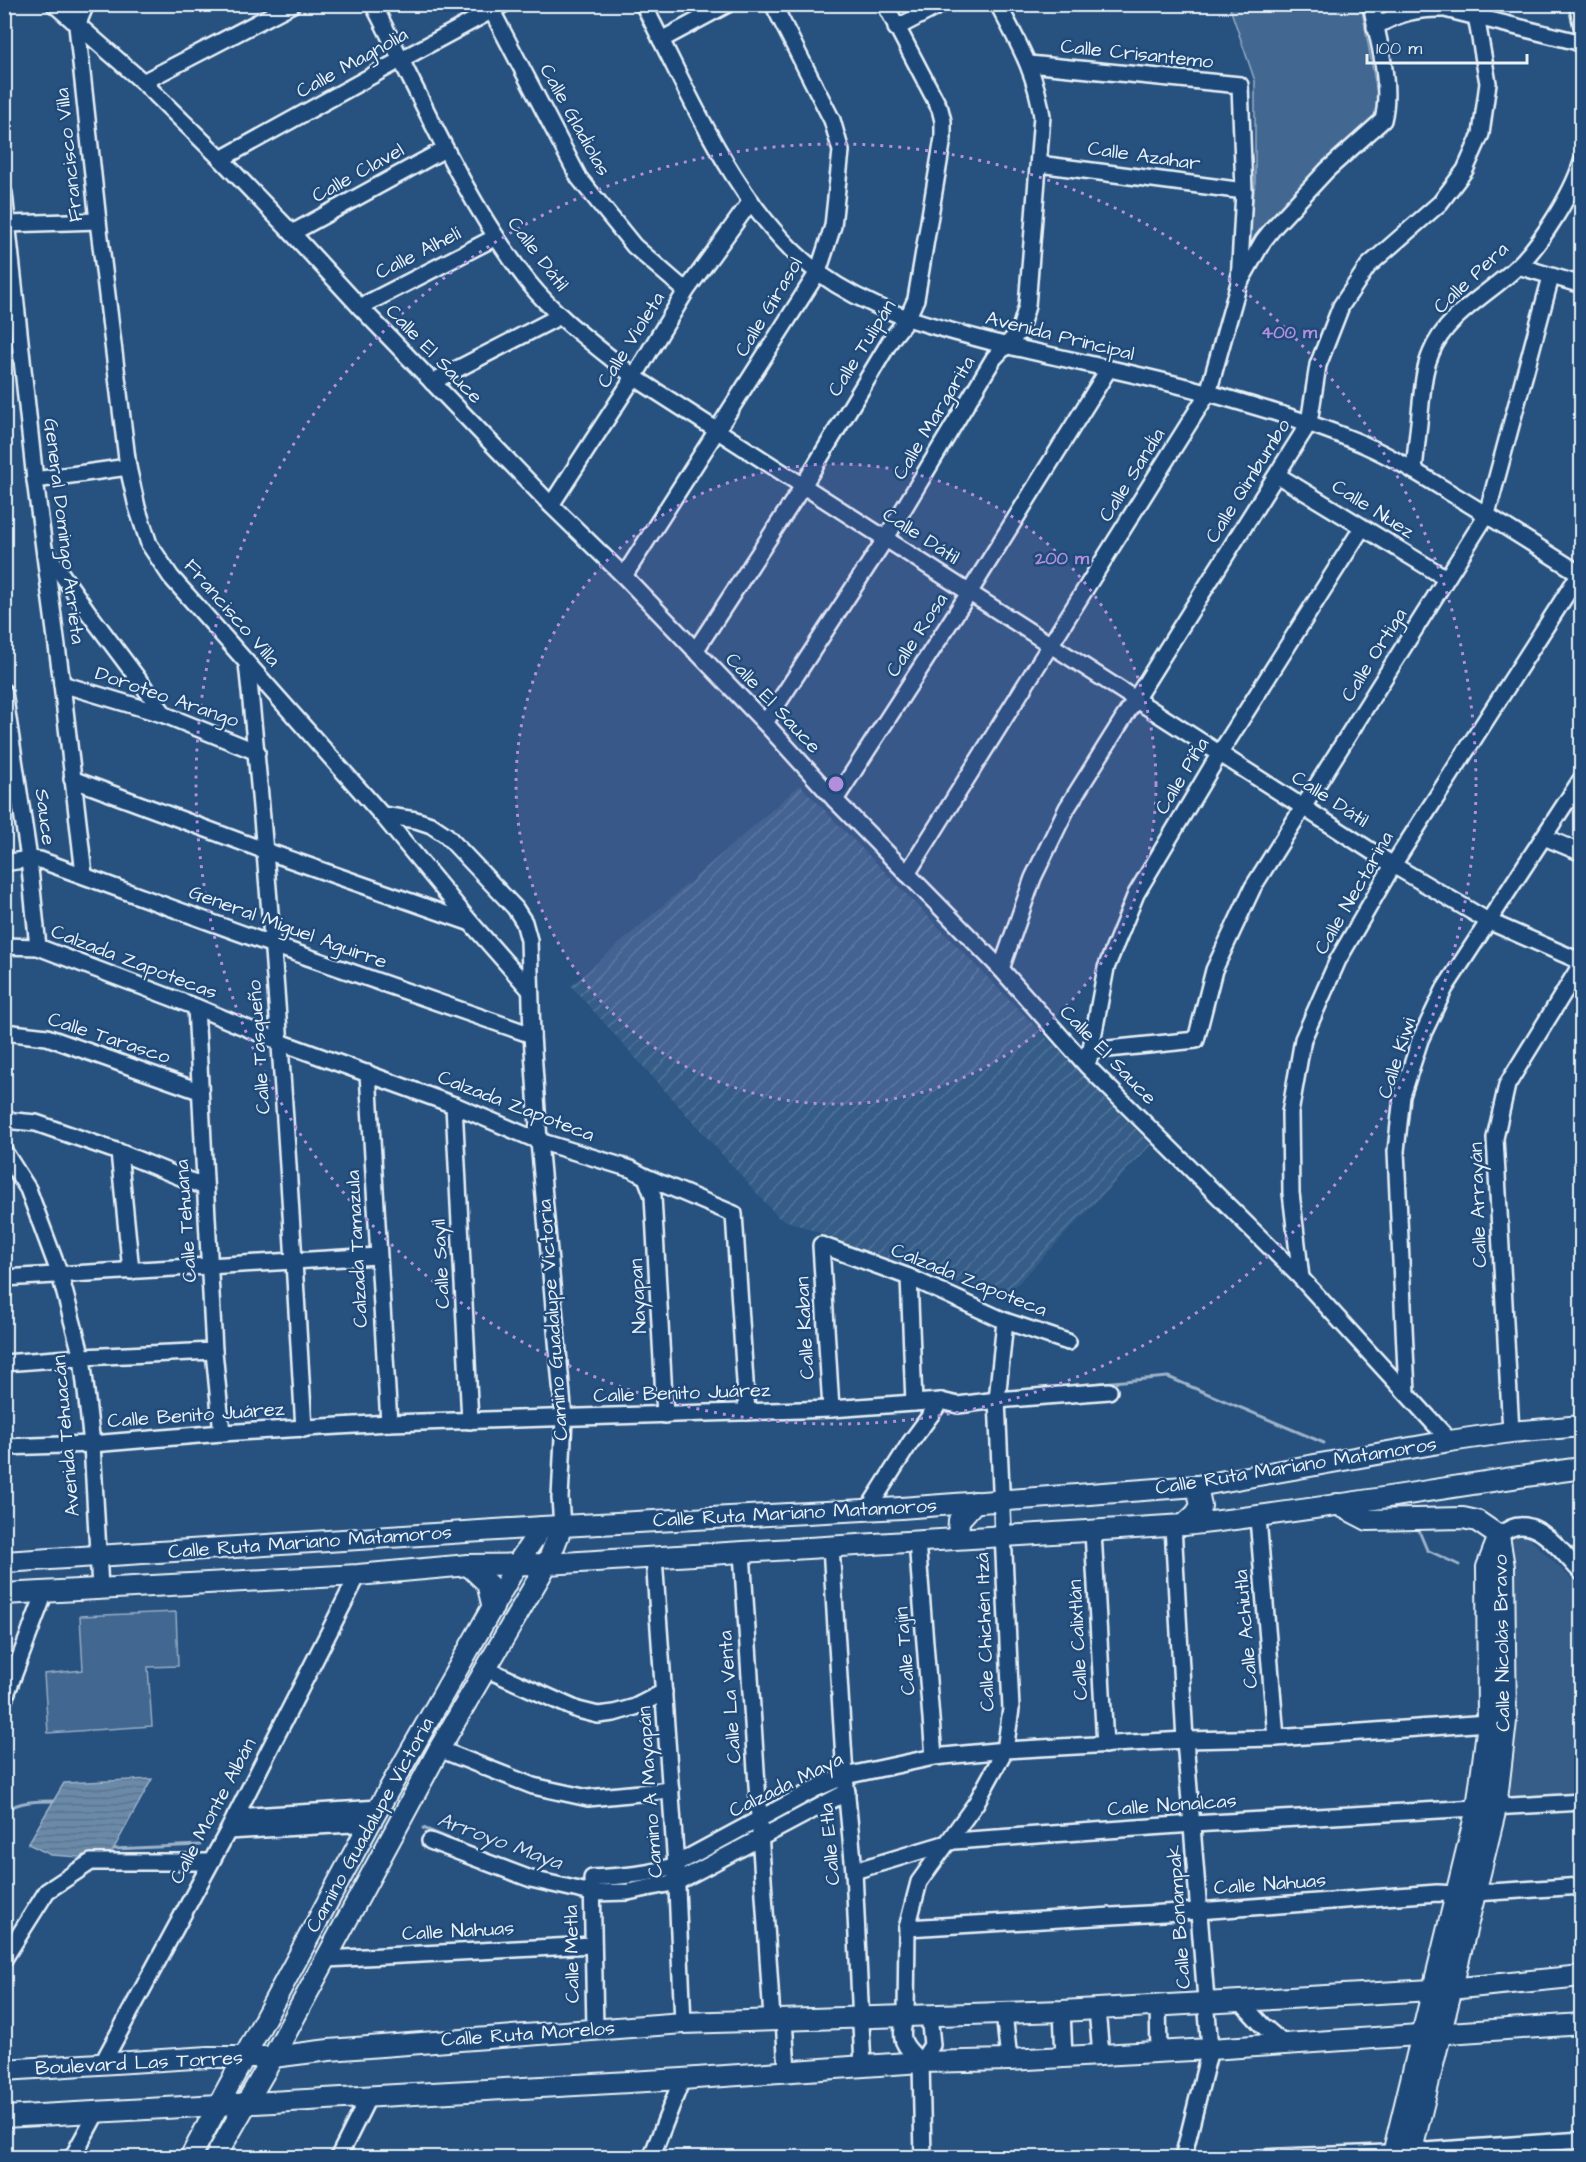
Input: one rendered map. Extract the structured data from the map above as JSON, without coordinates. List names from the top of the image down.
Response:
{
  "streets": {
    "main road": [
      "Camino Guadalupe Victoria",
      "Calle Ruta Mariano Matamoros",
      "Calle Nicolás Bravo",
      "Calle Ruta Morelos",
      "Boulevard Las Torres"
    ],
    "street": [
      "Calle Crisantemo",
      "Calle Magnolia",
      "Calle Gladiolas",
      "Francisco Villa",
      "Calle Azahar",
      "Calle Clavel",
      "Calle Alhelí",
      "Calle Dátil",
      "Calle Pera",
      "Calle Girasol",
      "Avenida Principal",
      "Calle Violeta",
      "Calle Tulipán",
      "Calle El Sauce",
      "Calle Margarita",
      "Calle Sandía",
      "Calle Qimbumbo",
      "Calle Nuez",
      "General Domingo Arrieta",
      "Calle Rosa",
      "Calle Ortiga",
      "Doroteo Arango",
      "Calle Piña",
      "Sauce",
      "Calle Nectarina",
      "General Miguel Aguirre",
      "Calzada Zapotecas",
      "Calle Tarasco",
      "Calle Tasqueño",
      "Calle Kiwi",
      "Calzada Zapoteca",
      "Calle Arrayán",
      "Calle Tehuana",
      "Calzada Tamazula",
      "Calle Sayil",
      "Nayapan",
      "Calle Kaban",
      "Calle Benito Juárez",
      "Avenida Tehuacán",
      "Calle Achiutla",
      "Calle Chichén Itzá",
      "Calle Calixtlán",
      "Calle Tajín",
      "Calle La Venta",
      "Calzada Maya",
      "Camino A Mayapán",
      "Calle Nonalcas",
      "Calle Monte Albán",
      "Calle Etla",
      "Calle Nahuas",
      "Calle Bonampak",
      "Calle Metla"
    ]
  },
  "crossings": [
    ["Calle Crisantemo", "Calle Margarita"],
    ["Calle Crisantemo", "Calle Sandía"],
    ["Calle Magnolia", "Calle Gladiolas"],
    ["Calle Magnolia", "Calle Dátil"],
    ["Calle Magnolia", "Calle El Sauce"],
    ["Calle Gladiolas", "Calle Violeta"],
    ["Francisco Villa", "Calle El Sauce"],
    ["Francisco Villa", "Calle Tasqueño"],
    ["Calle Azahar", "Calle Margarita"],
    ["Calle Azahar", "Calle Sandía"],
    ["Calle Clavel", "Calle Dátil"],
    ["Calle Clavel", "Calle El Sauce"],
    ["Calle Alhelí", "Calle Dátil"],
    ["Calle Alhelí", "Calle El Sauce"],
    ["Calle Dátil", "Calle Girasol"],
    ["Calle Dátil", "Calle Violeta"],
    ["Calle Dátil", "Calle Tulipán"],
    ["Calle Dátil", "Calle Margarita"],
    ["Calle Dátil", "Calle Sandía"],
    ["Calle Dátil", "Calle Qimbumbo"],
    ["Calle Dátil", "Calle Rosa"],
    ["Calle Dátil", "Calle Ortiga"],
    ["Calle Dátil", "Calle Piña"],
    ["Calle Dátil", "Calle Nectarina"],
    ["Calle Dátil", "Calle Kiwi"],
    ["Calle Dátil", "Calle Arrayán"],
    ["Calle Pera", "Avenida Principal"],
    ["Calle Girasol", "Avenida Principal"],
    ["Calle Girasol", "Calle El Sauce"],
    ["Avenida Principal", "Calle Violeta"],
    ["Avenida Principal", "Calle Tulipán"],
    ["Avenida Principal", "Calle Margarita"],
    ["Avenida Principal", "Calle Sandía"],
    ["Avenida Principal", "Calle Qimbumbo"],
    ["Avenida Principal", "Calle Rosa"],
    ["Avenida Principal", "Calle Ortiga"],
    ["Avenida Principal", "Calle Nectarina"],
    ["Calle Violeta", "Calle El Sauce"],
    ["Calle Tulipán", "Calle El Sauce"],
    ["Calle El Sauce", "Calle Margarita"],
    ["Calle El Sauce", "Calle Sandía"],
    ["Calle El Sauce", "Calle Qimbumbo"],
    ["Calle El Sauce", "Calle Rosa"],
    ["Calle El Sauce", "Calle Piña"],
    ["Calle El Sauce", "Calle Nectarina"],
    ["Calle El Sauce", "Calle Kiwi"],
    ["Calle El Sauce", "Calle Ruta Mariano Matamoros"],
    ["Calle Qimbumbo", "Calle Nuez"],
    ["Calle Nuez", "Calle Ortiga"],
    ["Calle Nuez", "Calle Piña"],
    ["General Domingo Arrieta", "Doroteo Arango"],
    ["General Domingo Arrieta", "General Miguel Aguirre"],
    ["Calle Ortiga", "Calle Piña"],
    ["Doroteo Arango", "Calle Tasqueño"],
    ["Sauce", "General Miguel Aguirre"],
    ["Sauce", "Calzada Zapotecas"],
    ["General Miguel Aguirre", "Calle Tasqueño"],
    ["Calzada Zapotecas", "Calle Tasqueño"],
    ["Calzada Zapotecas", "Calzada Zapoteca"],
    ["Calzada Zapotecas", "Calle Tehuana"],
    ["Calle Tarasco", "Calle Tehuana"],
    ["Calle Tasqueño", "Calzada Zapoteca"],
    ["Calle Tasqueño", "Calle Benito Juárez"],
    ["Calzada Zapoteca", "Calzada Tamazula"],
    ["Calzada Zapoteca", "Calle Sayil"],
    ["Calzada Zapoteca", "Nayapan"],
    ["Calzada Zapoteca", "Camino Guadalupe Victoria"],
    ["Calzada Zapoteca", "Calle Kaban"],
    ["Calzada Zapoteca", "Calle Benito Juárez"],
    ["Calzada Zapoteca", "Calle Chichén Itzá"],
    ["Calle Arrayán", "Calle Ruta Mariano Matamoros"],
    ["Calle Tehuana", "Calle Benito Juárez"],
    ["Calzada Tamazula", "Calle Benito Juárez"],
    ["Calle Sayil", "Calle Benito Juárez"],
    ["Nayapan", "Calle Benito Juárez"],
    ["Camino Guadalupe Victoria", "Calle Benito Juárez"],
    ["Camino Guadalupe Victoria", "Calle Ruta Mariano Matamoros"],
    ["Camino Guadalupe Victoria", "Calle Nahuas"],
    ["Camino Guadalupe Victoria", "Calle Ruta Morelos"],
    ["Camino Guadalupe Victoria", "Boulevard Las Torres"],
    ["Calle Kaban", "Calle Benito Juárez"],
    ["Calle Benito Juárez", "Avenida Tehuacán"],
    ["Calle Benito Juárez", "Calle Chichén Itzá"],
    ["Avenida Tehuacán", "Calle Ruta Mariano Matamoros"],
    ["Calle Ruta Mariano Matamoros", "Calle Achiutla"],
    ["Calle Ruta Mariano Matamoros", "Calle Chichén Itzá"],
    ["Calle Ruta Mariano Matamoros", "Calle Calixtlán"],
    ["Calle Ruta Mariano Matamoros", "Calle Tajín"],
    ["Calle Ruta Mariano Matamoros", "Calle La Venta"],
    ["Calle Ruta Mariano Matamoros", "Camino A Mayapán"],
    ["Calle Ruta Mariano Matamoros", "Calle Monte Albán"],
    ["Calle Ruta Mariano Matamoros", "Calle Etla"],
    ["Calle Ruta Mariano Matamoros", "Calle Bonampak"],
    ["Calle Achiutla", "Calzada Maya"],
    ["Calle Chichén Itzá", "Calzada Maya"],
    ["Calle Chichén Itzá", "Calle Nonalcas"],
    ["Calle Chichén Itzá", "Calle Nahuas"],
    ["Calle Chichén Itzá", "Calle Ruta Morelos"],
    ["Calle Calixtlán", "Calzada Maya"],
    ["Calle Nicolás Bravo", "Calzada Maya"],
    ["Calle Nicolás Bravo", "Calle Nonalcas"],
    ["Calle Nicolás Bravo", "Calle Nahuas"],
    ["Calle Nicolás Bravo", "Calle Ruta Morelos"],
    ["Calle Tajín", "Calzada Maya"],
    ["Calle La Venta", "Calzada Maya"],
    ["Calle La Venta", "Calle Ruta Morelos"],
    ["Calzada Maya", "Camino A Mayapán"],
    ["Calzada Maya", "Calle Etla"],
    ["Calzada Maya", "Calle Bonampak"],
    ["Calzada Maya", "Calle Metla"],
    ["Camino A Mayapán", "Calle Ruta Morelos"],
    ["Calle Nonalcas", "Calle Etla"],
    ["Calle Nonalcas", "Calle Bonampak"],
    ["Calle Monte Albán", "Boulevard Las Torres"],
    ["Calle Etla", "Calle Ruta Morelos"],
    ["Calle Nahuas", "Calle Bonampak"],
    ["Calle Nahuas", "Calle Metla"],
    ["Calle Bonampak", "Calle Ruta Morelos"],
    ["Calle Metla", "Calle Ruta Morelos"],
    ["Calle Ruta Morelos", "Boulevard Las Torres"]
  ],
  "water": ["Arroyo Maya"],
  "scale_bar": "100 m",
  "rings": ["400 m", "200 m"]
}
